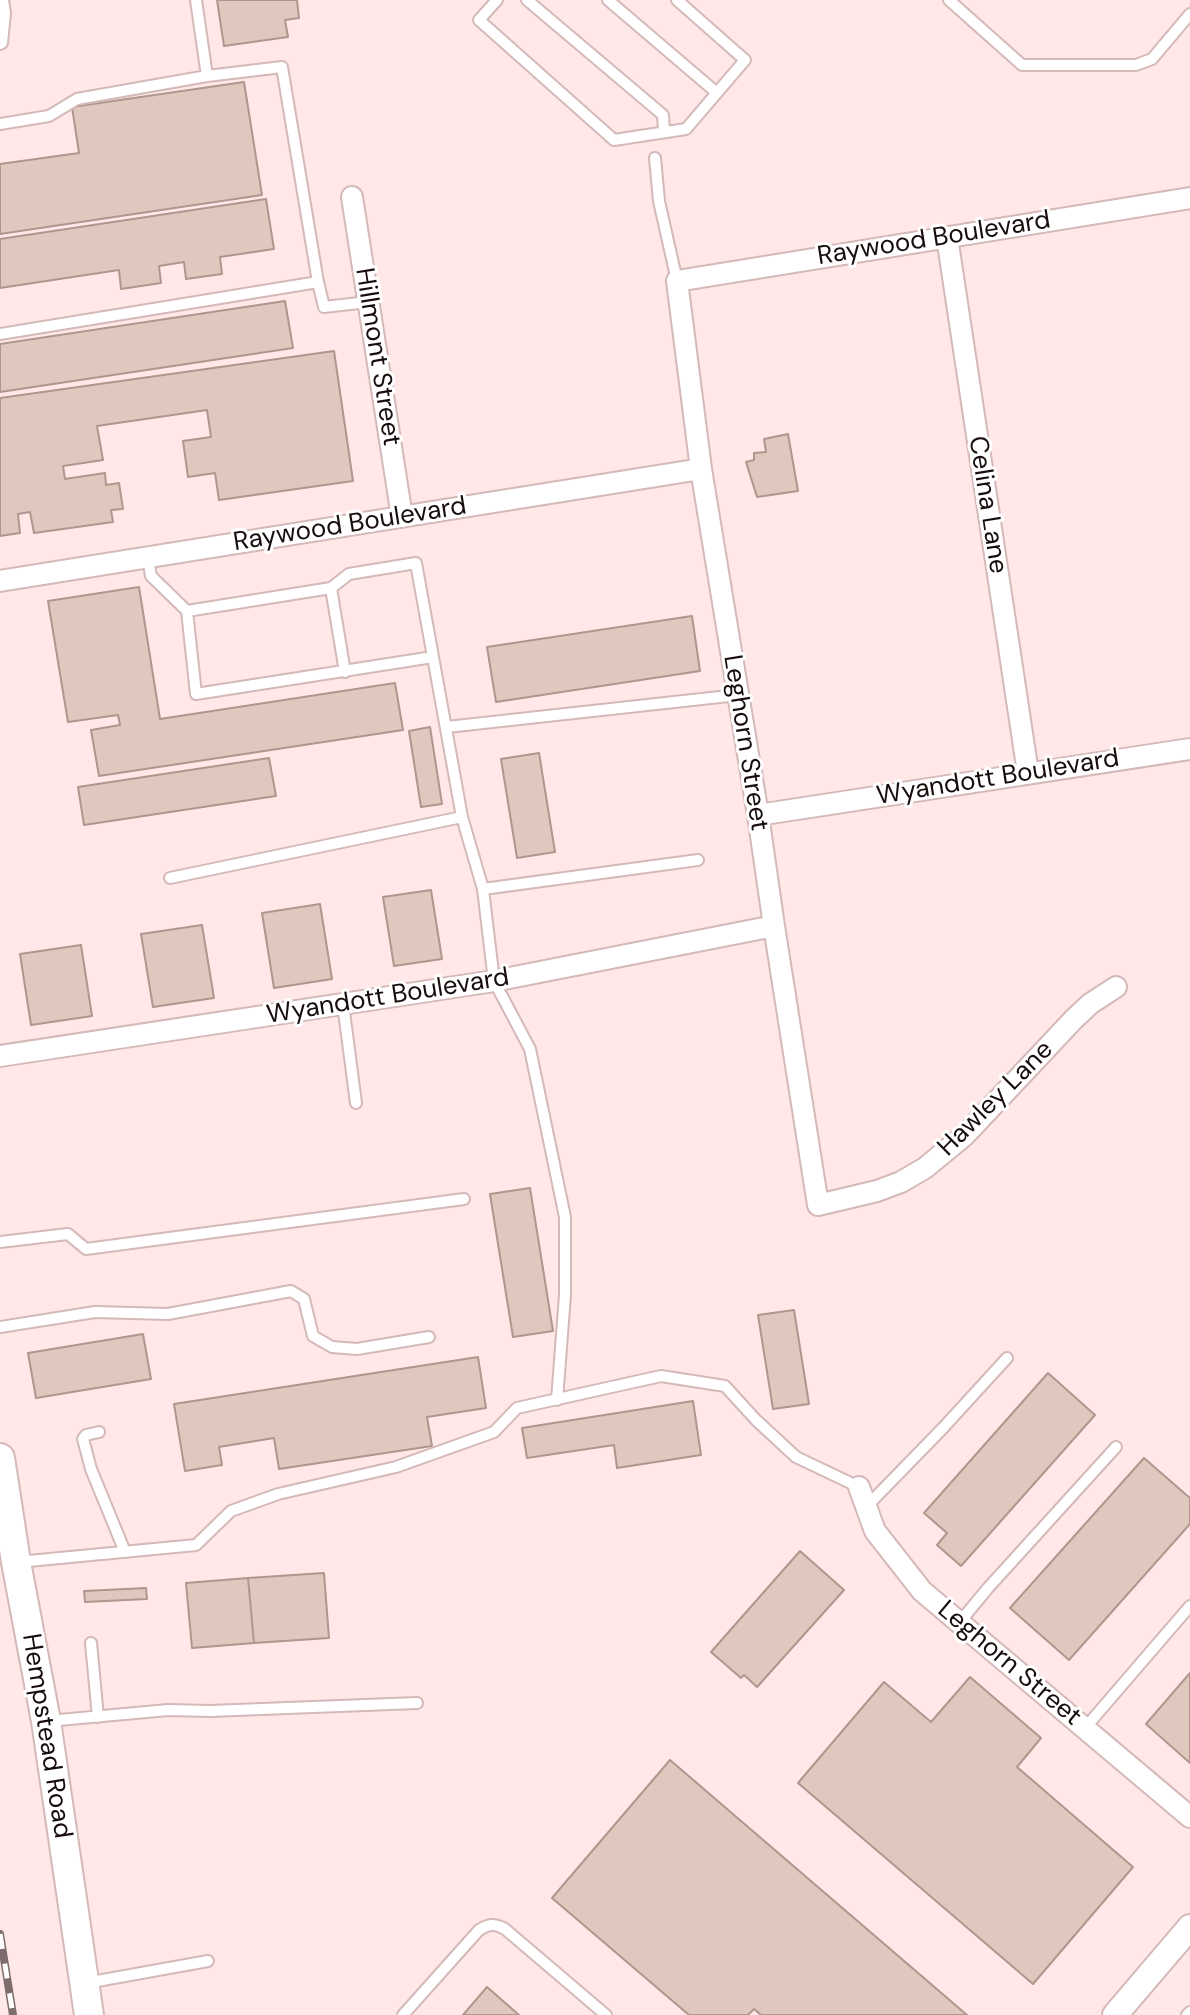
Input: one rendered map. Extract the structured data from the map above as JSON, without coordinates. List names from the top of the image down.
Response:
{
  "streets": {
    "main road": ["Hempstead Road"],
    "street": [
      "Raywood Boulevard",
      "Hillmont Street",
      "Celina Lane",
      "Leghorn Street",
      "Wyandott Boulevard",
      "Hawley Lane"
    ]
  },
  "crossings": [
    ["Raywood Boulevard", "Hillmont Street"],
    ["Raywood Boulevard", "Celina Lane"],
    ["Raywood Boulevard", "Leghorn Street"],
    ["Celina Lane", "Wyandott Boulevard"],
    ["Leghorn Street", "Wyandott Boulevard"],
    ["Leghorn Street", "Hawley Lane"]
  ]
}
